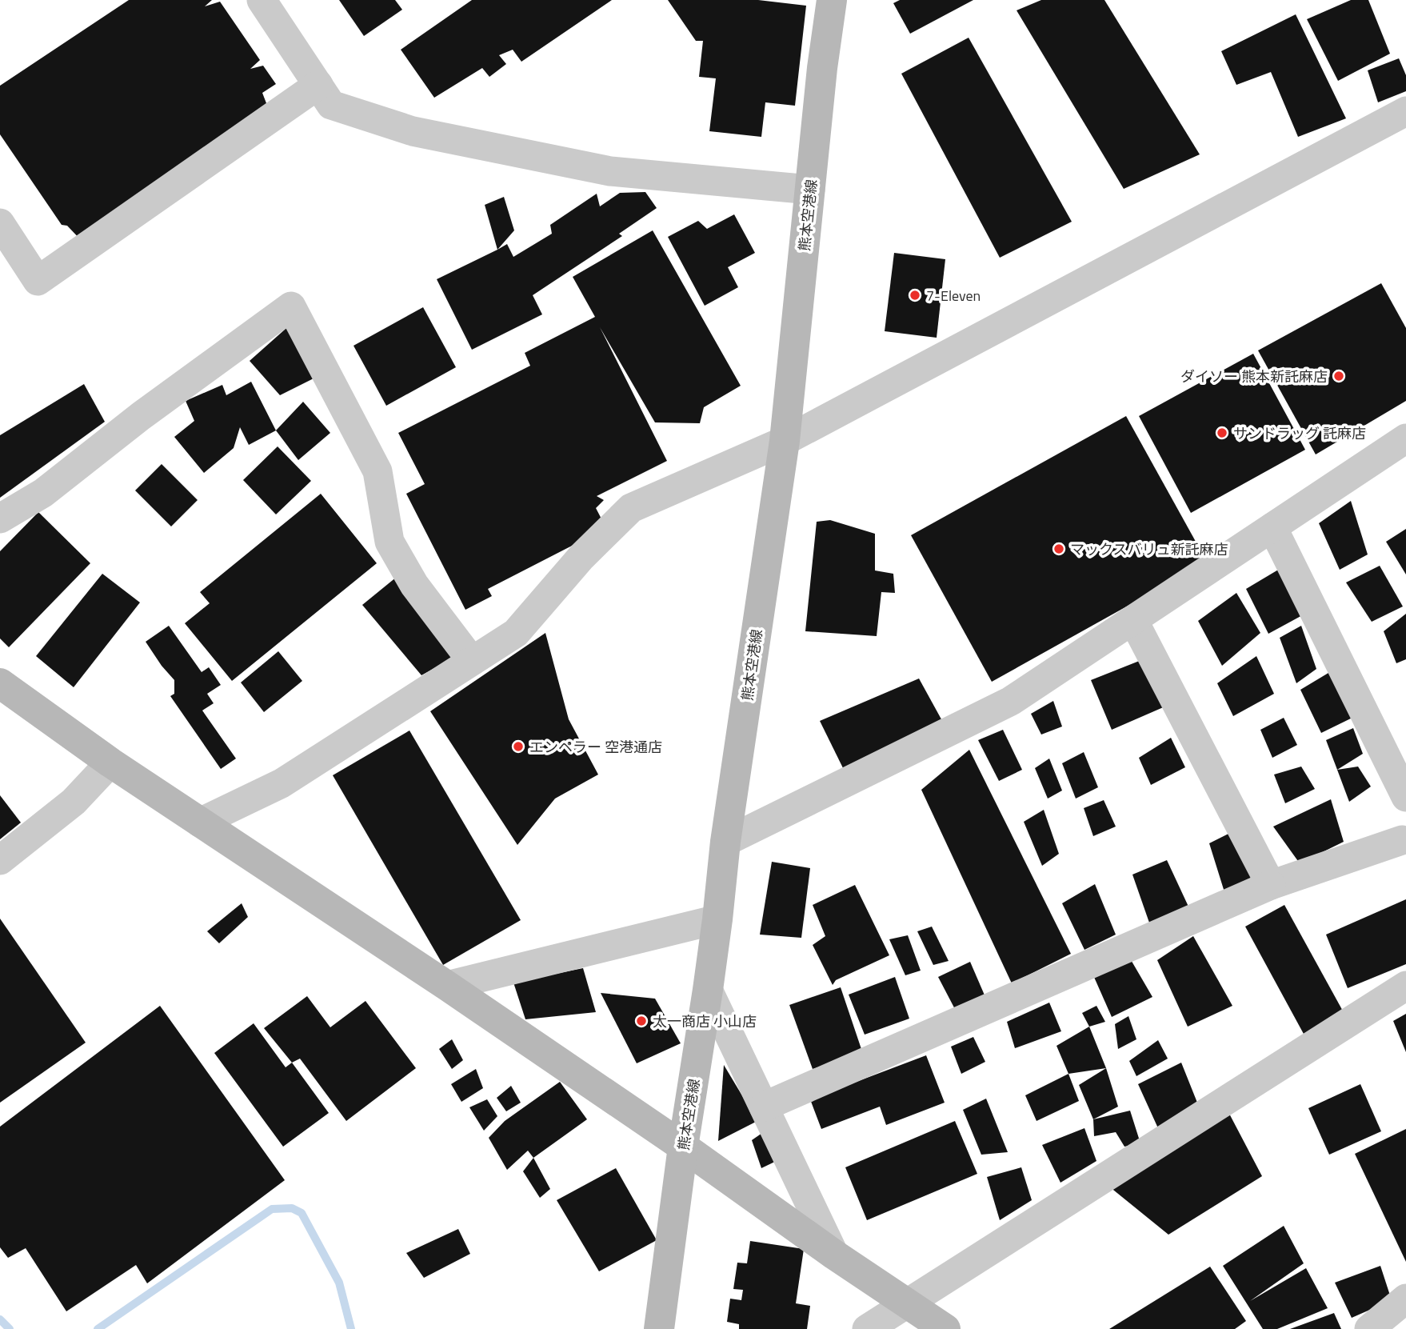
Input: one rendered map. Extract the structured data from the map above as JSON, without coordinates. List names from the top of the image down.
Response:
{
  "streets": {
    "main road": ["熊本空港線"]
  },
  "places": [
    "7-Eleven",
    "ダイソー 熊本新託麻店",
    "サンドラッグ 託麻店",
    "マックスバリュ新託麻店",
    "エンペラー 空港通店",
    "太一商店 小山店"
  ]
}
